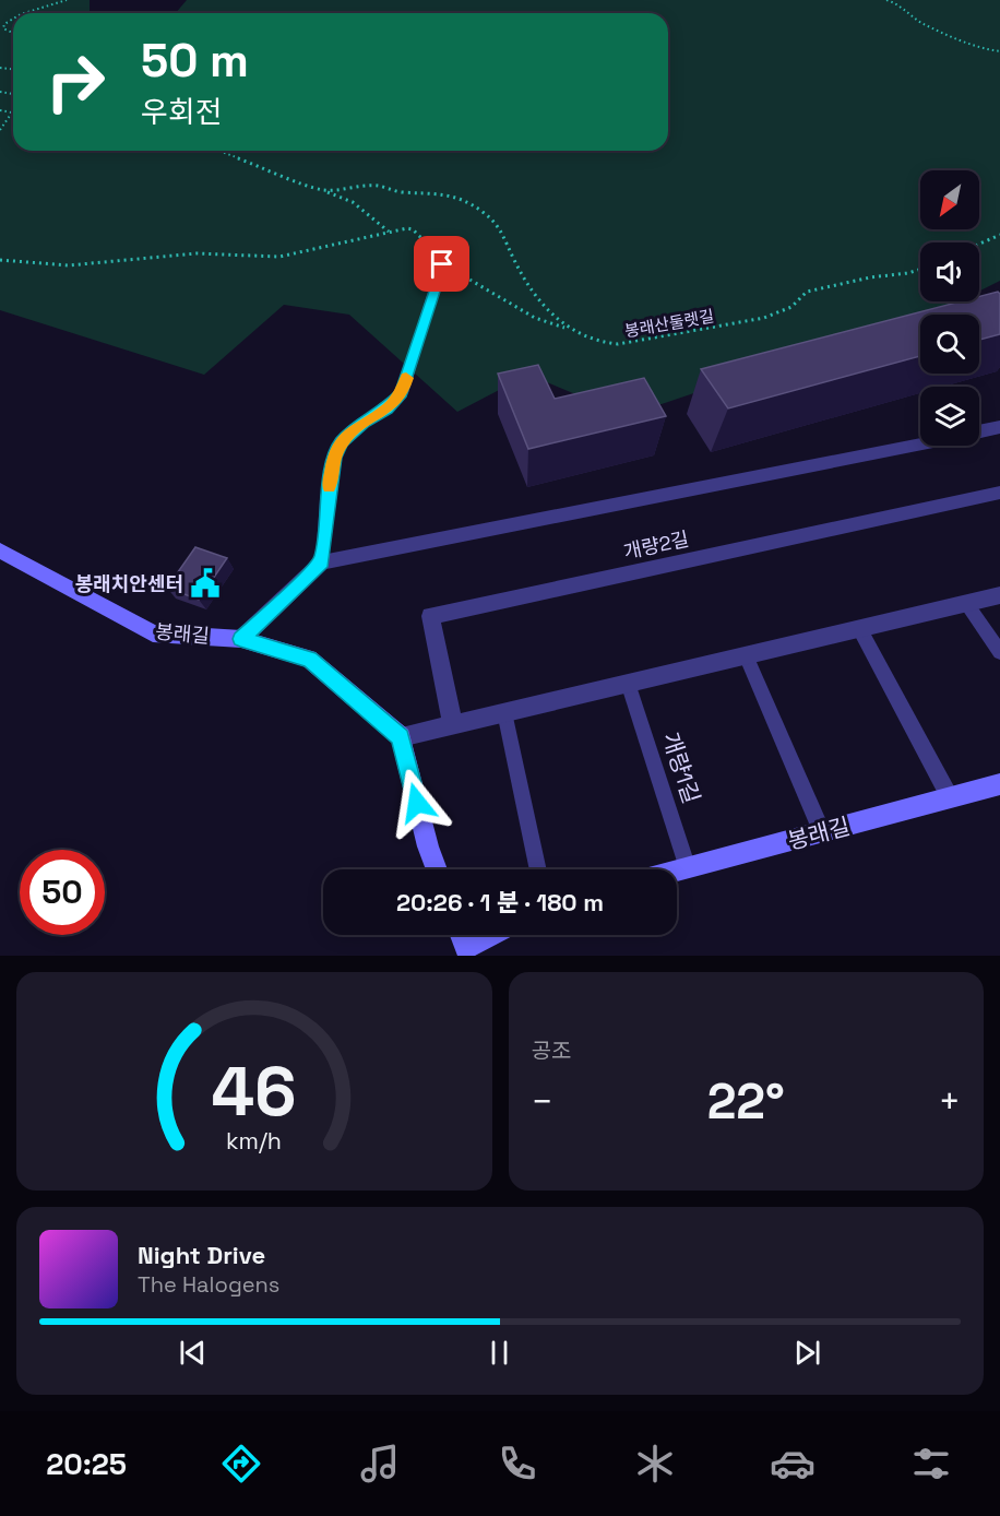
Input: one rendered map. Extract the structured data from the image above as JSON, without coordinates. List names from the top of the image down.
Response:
{
  "streets": {
    "main road": ["봉래길"],
    "street": ["개량2길"],
    "lane": ["개량1길"],
    "path": ["봉래산둘렛길"]
  },
  "crossings": [
    ["봉래길", "개량1길"]
  ],
  "places": {
    "public building": ["봉래치안센터"]
  },
  "north": "bottom left",
  "page": {
    "turn": ["50 m", "우회전"],
    "limit": "50",
    "trip": "20:26 · 1 분 · 180 m",
    "tile": "공조",
    "heat": ["−", "22°", "+"],
    "song": ["Night Drive", "The Halogens"],
    "tabs": "20:25",
    "gauge": ["46", "km/h"]
  }
}
